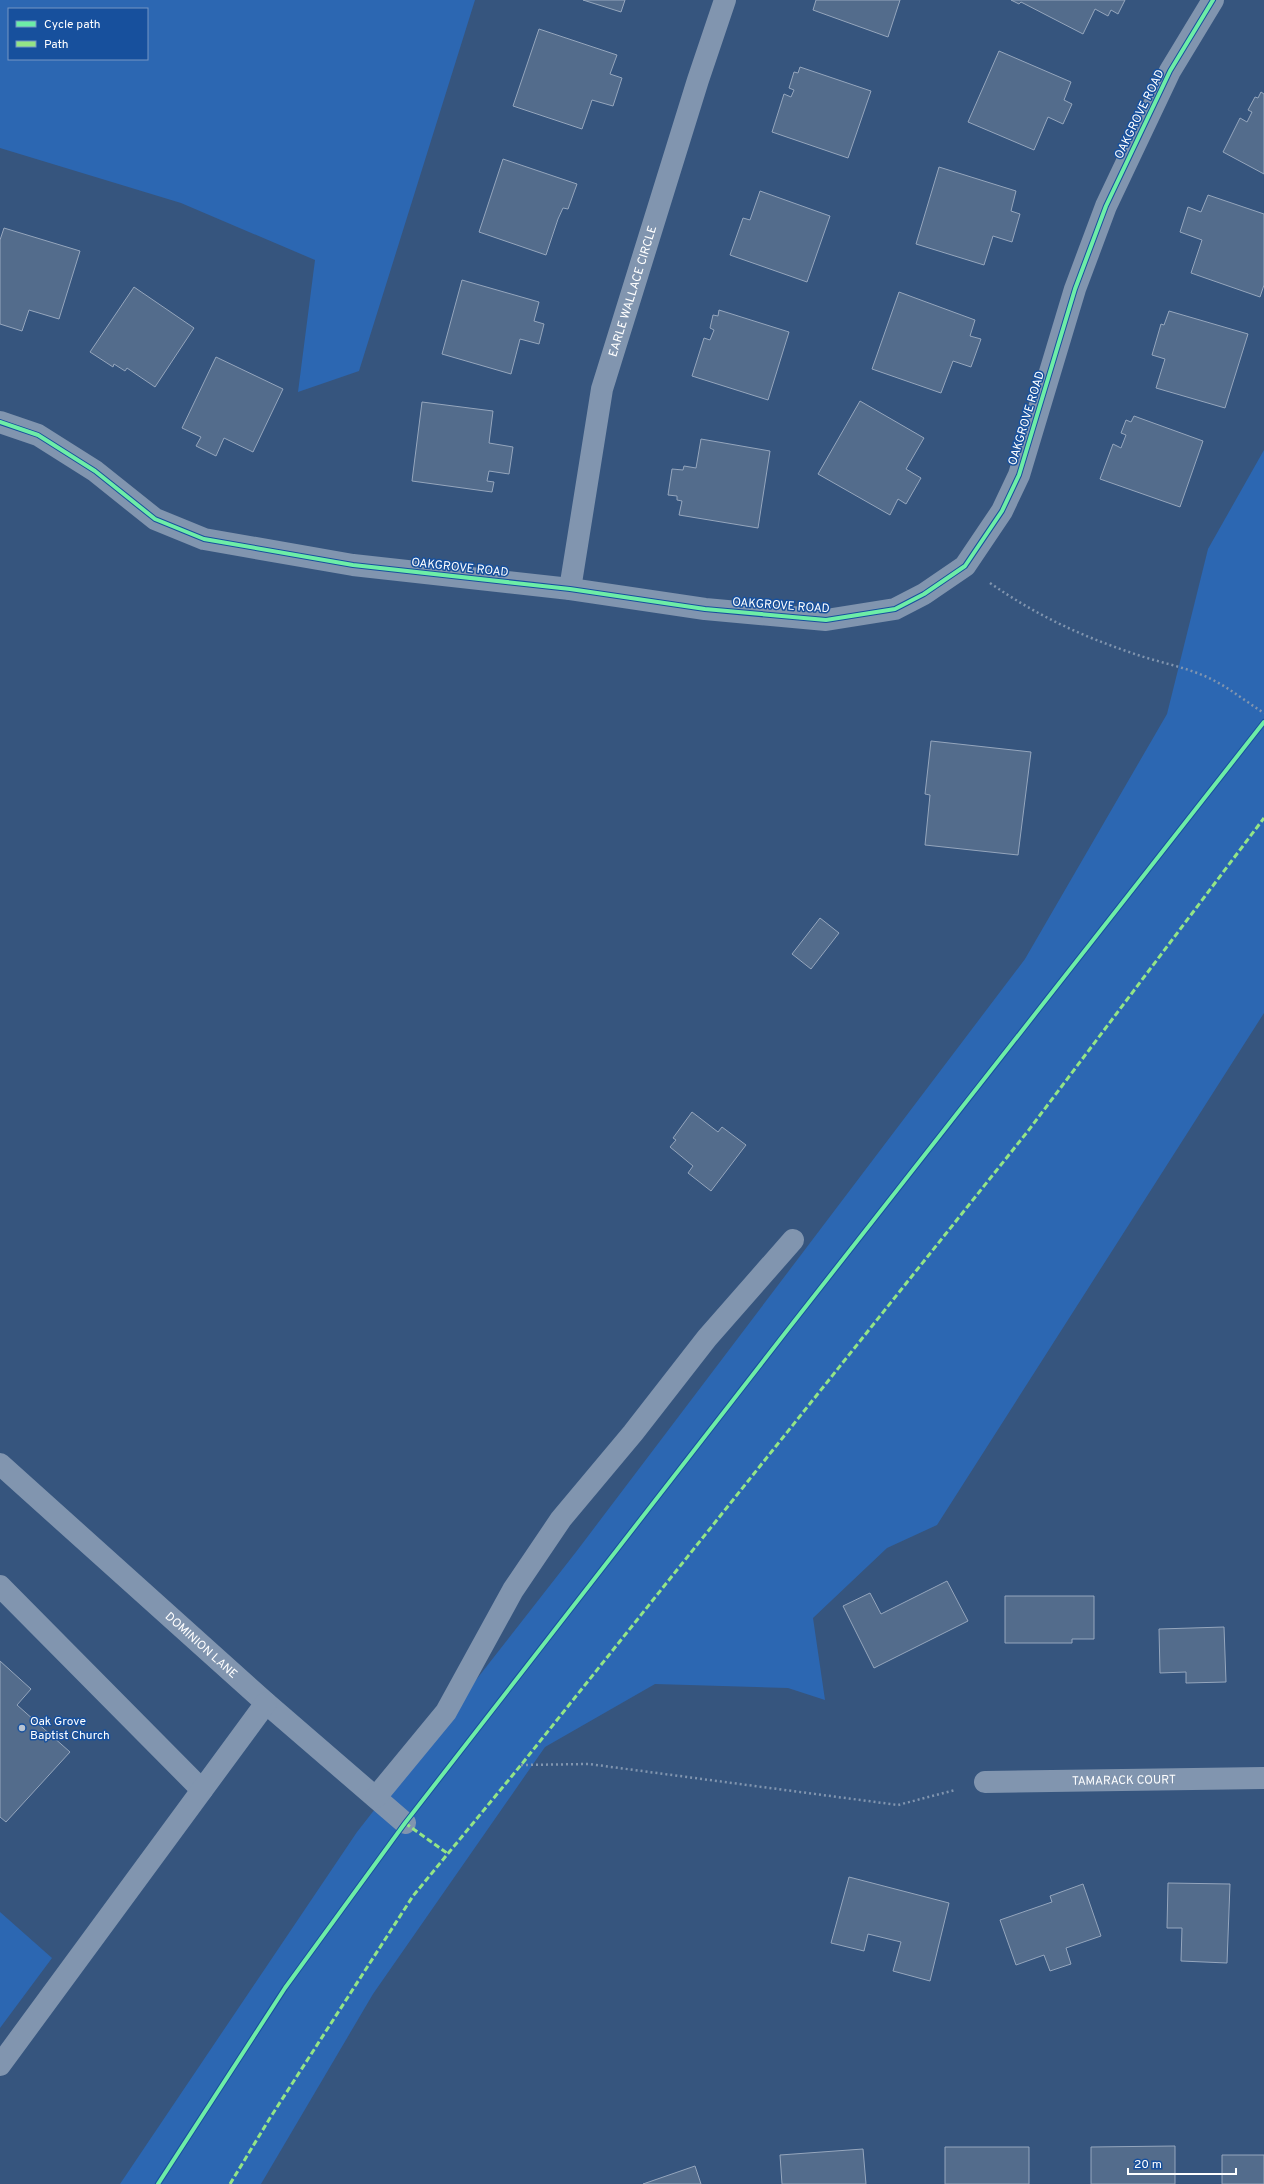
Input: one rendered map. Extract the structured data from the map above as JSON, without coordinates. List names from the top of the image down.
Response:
{
  "streets": {
    "street": [
      "OAKGROVE ROAD",
      "EARLE WALLACE CIRCLE",
      "DOMINION LANE",
      "TAMARACK COURT"
    ]
  },
  "crossings": [
    ["OAKGROVE ROAD", "EARLE WALLACE CIRCLE"]
  ],
  "places": ["Oak Grove Baptist Church"],
  "legend": ["Cycle path", "Path"],
  "scale_bar": "20 m"
}
